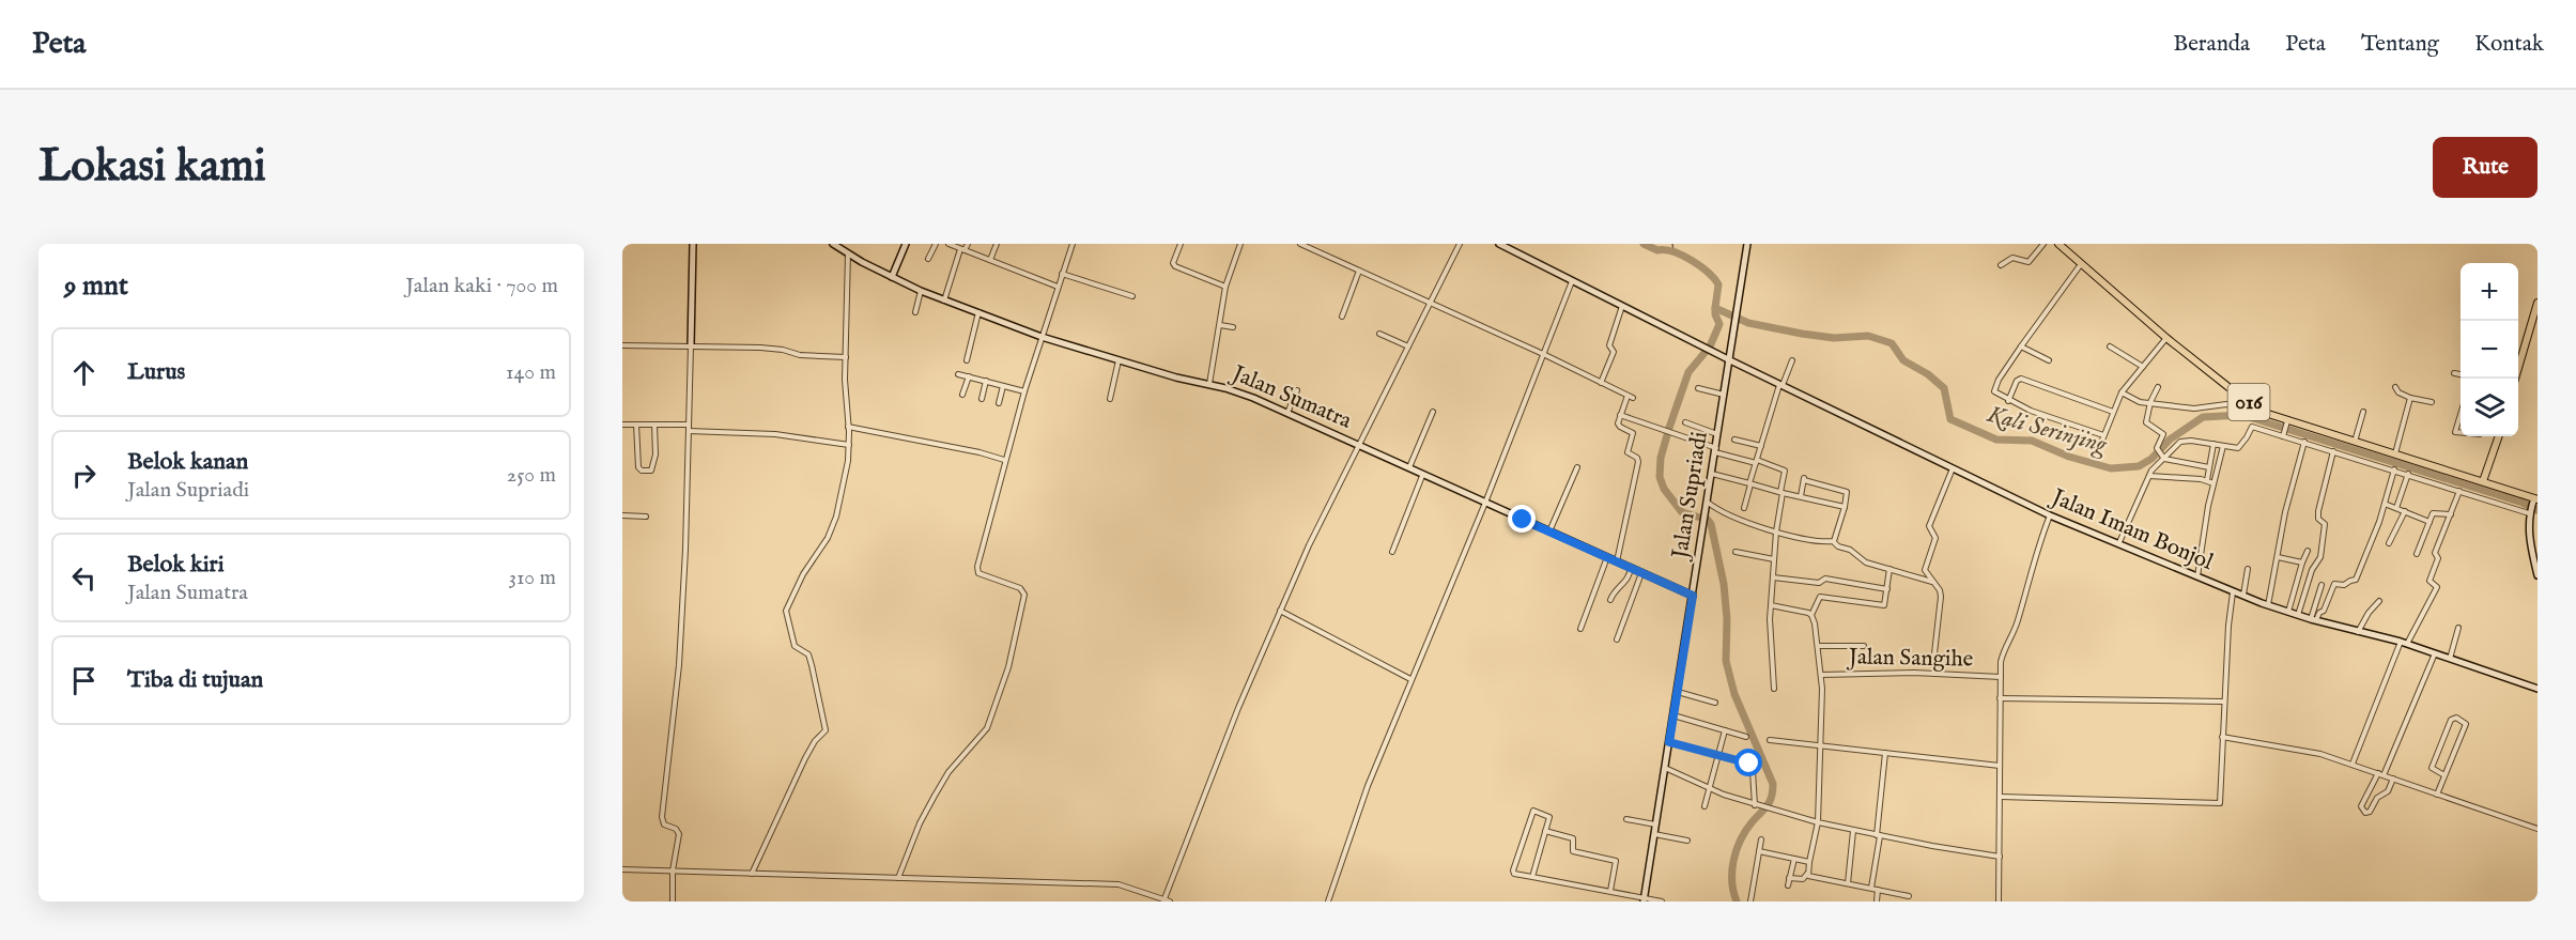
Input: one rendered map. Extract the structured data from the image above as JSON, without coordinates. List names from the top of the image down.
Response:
{
  "streets": {
    "main road": [
      "Jalan Sumatra",
      "016",
      "Jalan Supriadi",
      "Jalan Imam Bonjol"
    ],
    "street": ["Jalan Sangihe"]
  },
  "crossings": [
    ["Jalan Sumatra", "Jalan Supriadi"],
    ["Jalan Supriadi", "Jalan Imam Bonjol"]
  ],
  "water": ["Kali Serinjing"],
  "page": {
    "header": "Peta",
    "nav": [
      "Beranda",
      "Peta",
      "Tentang",
      "Kontak"
    ],
    "buttons": "Rute",
    "title": "Lokasi kami",
    "heading": ["9 mnt", "Jalan kaki · 700 m"],
    "map_buttons": ["+", "−"],
    "list": [
      ["Lurus", "140 m"],
      ["Belok kanan", "Jalan Supriadi", "250 m"],
      ["Belok kiri", "Jalan Sumatra", "310 m"],
      "Tiba di tujuan"
    ]
  }
}
